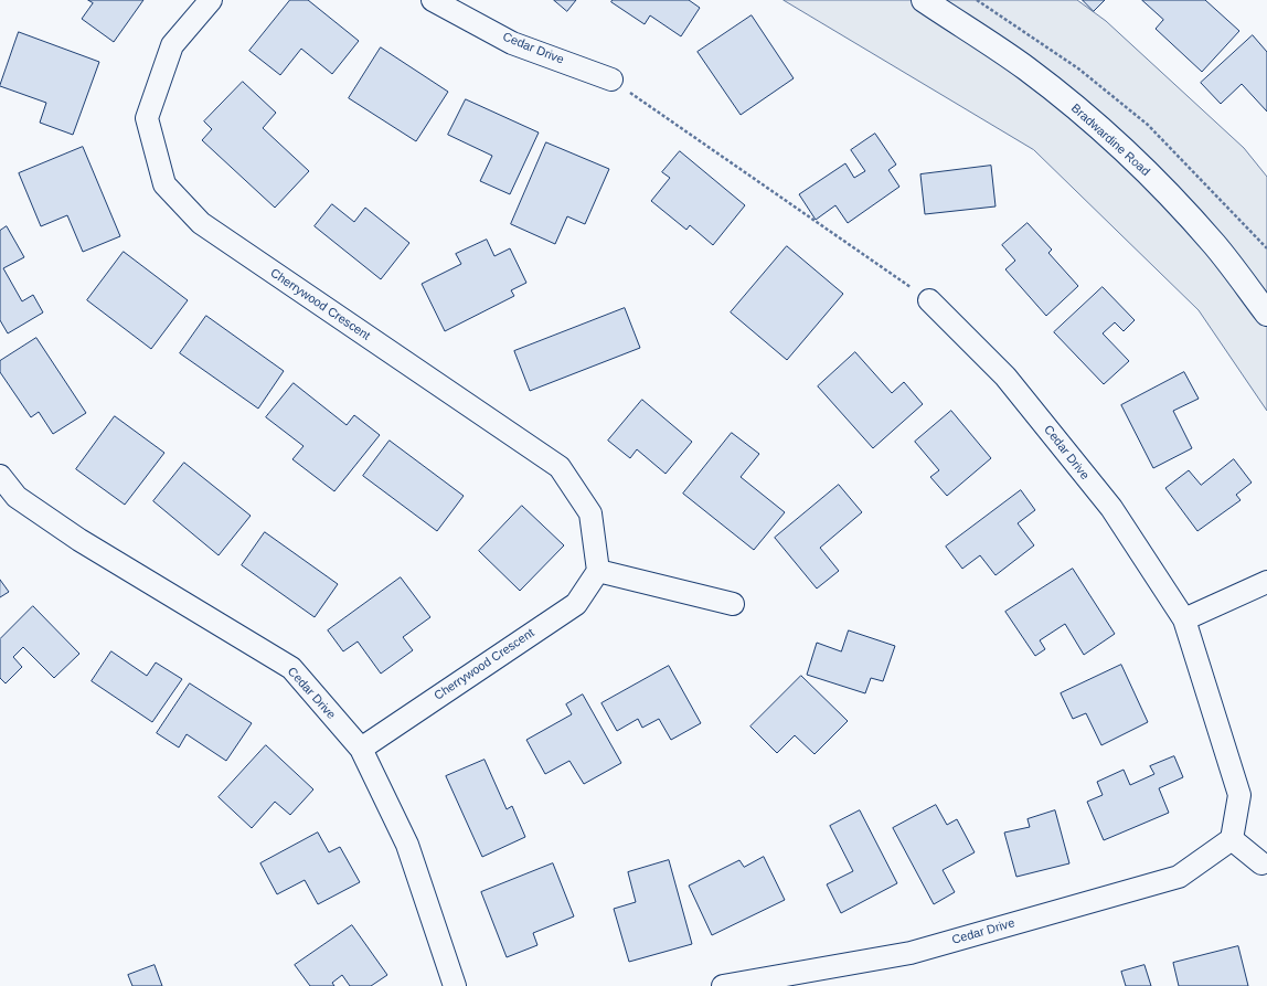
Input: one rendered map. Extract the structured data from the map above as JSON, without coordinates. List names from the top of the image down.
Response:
{
  "streets": {
    "main road": ["Bradwardine Road"],
    "street": ["Cedar Drive", "Cherrywood Crescent"]
  },
  "crossings": [
    ["Cedar Drive", "Cherrywood Crescent"]
  ]
}
